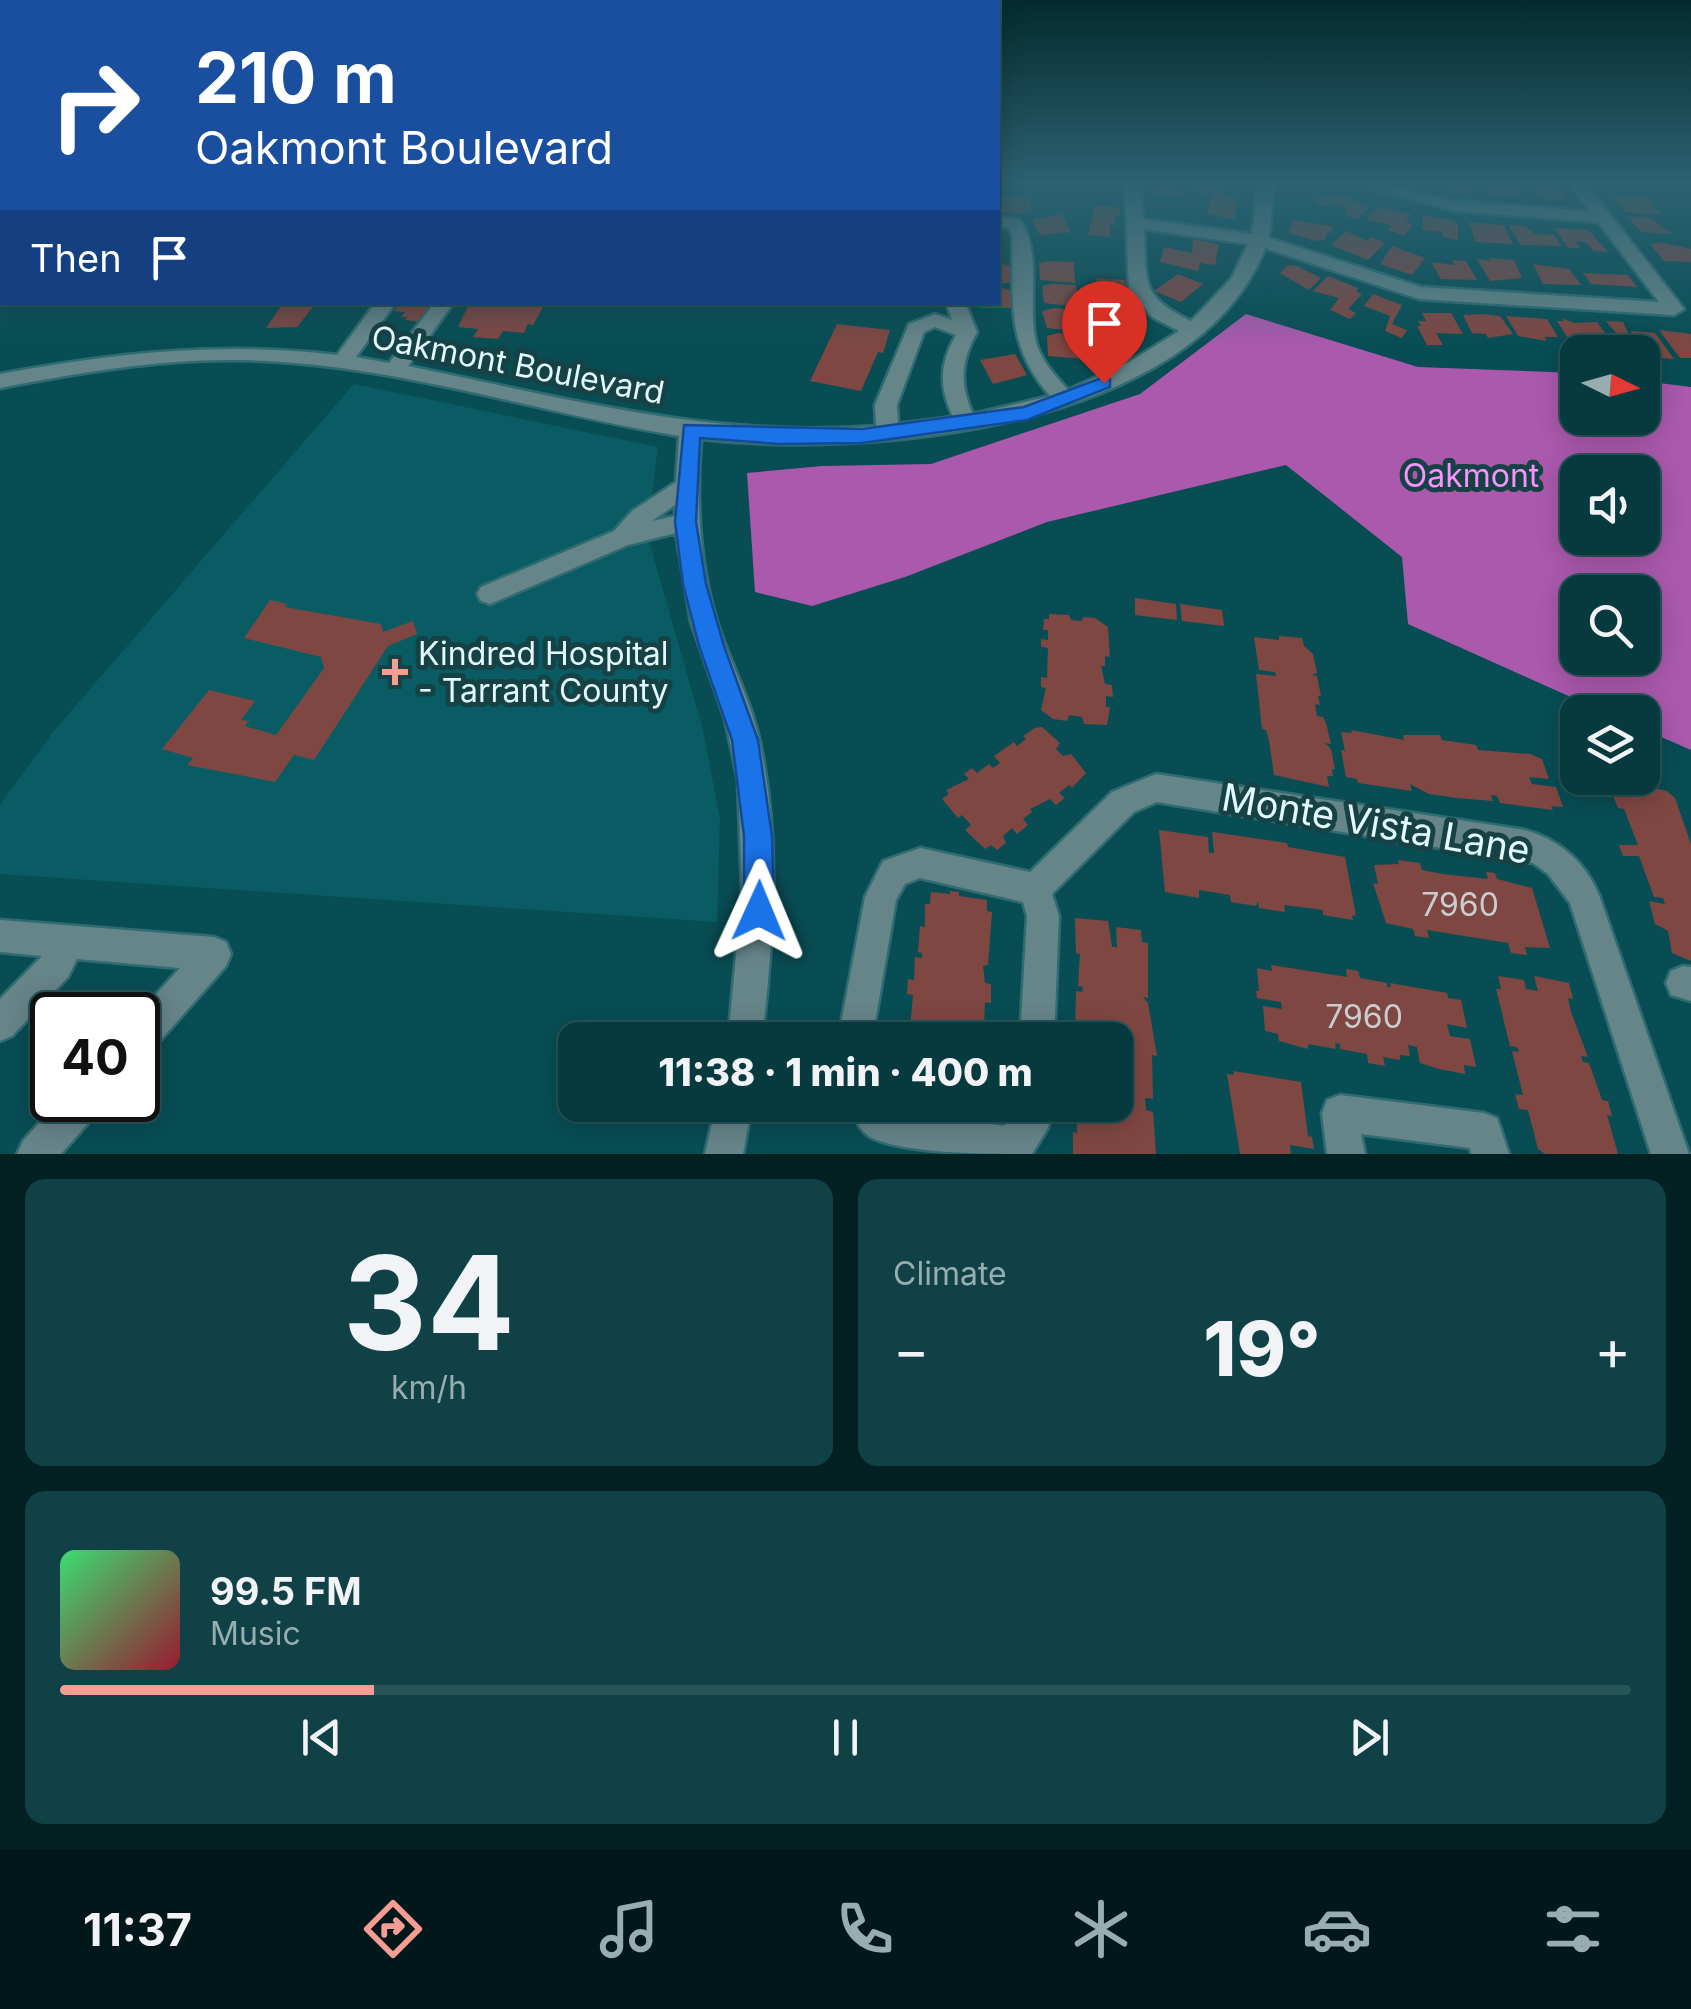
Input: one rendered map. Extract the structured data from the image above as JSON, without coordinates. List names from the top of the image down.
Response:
{
  "streets": {
    "street": ["Oakmont Boulevard", "Monte Vista Lane"]
  },
  "parks": ["Oakmont"],
  "places": {
    "health": ["Kindred Hospital - Tarrant County"]
  },
  "house_numbers": ["7960", "7960"],
  "north": "right",
  "page": {
    "turn": ["210 m", "Oakmont Boulevard"],
    "then": "Then",
    "limit": "40",
    "trip": "11:38 · 1 min · 400 m",
    "tile": [
      ["34", "km/h"],
      "Climate"
    ],
    "heat": ["−", "19°", "+"],
    "song": ["99.5 FM", "Music"],
    "tabs": "11:37"
  }
}
